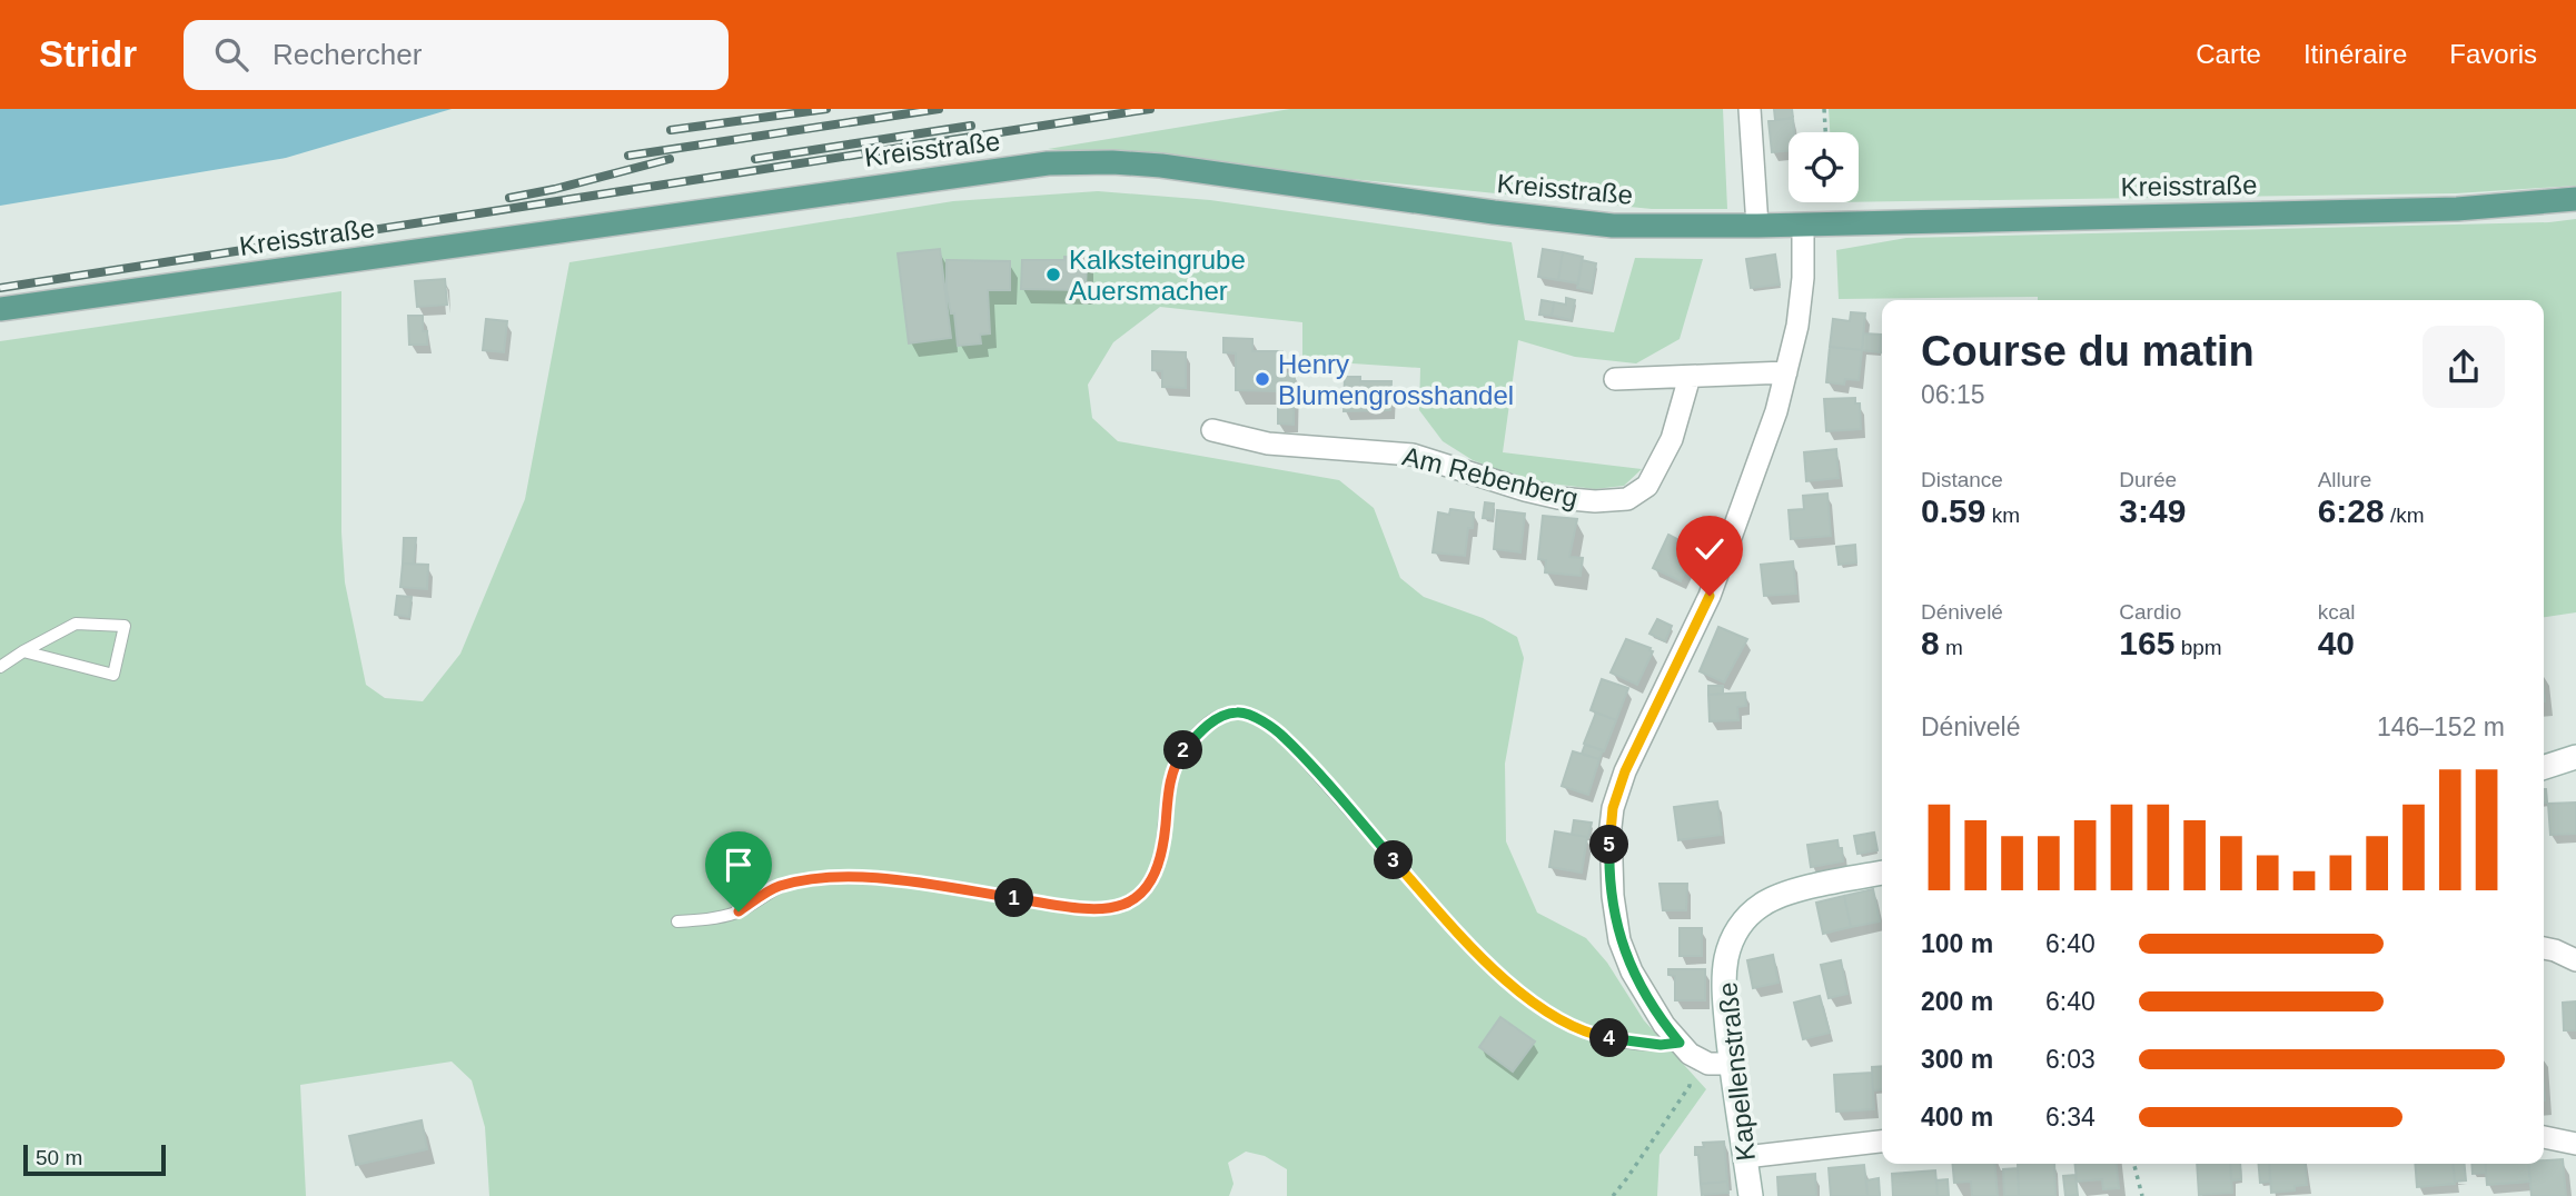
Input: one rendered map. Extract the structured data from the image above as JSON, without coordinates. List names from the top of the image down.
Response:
{
  "streets": {
    "main road": ["Kreisstraße"],
    "street": ["Am Rebenberg", "Kapellenstraße"]
  },
  "places": ["Kalksteingrube Auersmacher", "Henry Blumengrosshandel"],
  "scale_bar": "50 m",
  "page": {
    "header": "Stridr",
    "search": "Rechercher",
    "nav": ["Carte", "Itinéraire", "Favoris"],
    "heading": ["Course du matin", "06:15"],
    "stats": [
      ["Distance", "0.59 km"],
      ["Durée", "3:49"],
      ["Allure", "6:28 /km"],
      ["Dénivelé", "8 m"],
      ["Cardio", "165 bpm"],
      ["kcal", "40"]
    ],
    "chart": ["Dénivelé", "146–152 m"],
    "pins": [
      "2",
      "5",
      "3",
      "1",
      "4"
    ],
    "list": [
      {
        "name": "100 m",
        "note": "6:40"
      },
      {
        "name": "200 m",
        "note": "6:40"
      },
      {
        "name": "300 m",
        "note": "6:03"
      },
      {
        "name": "400 m",
        "note": "6:34"
      }
    ],
    "scale": "50 m"
  }
}
